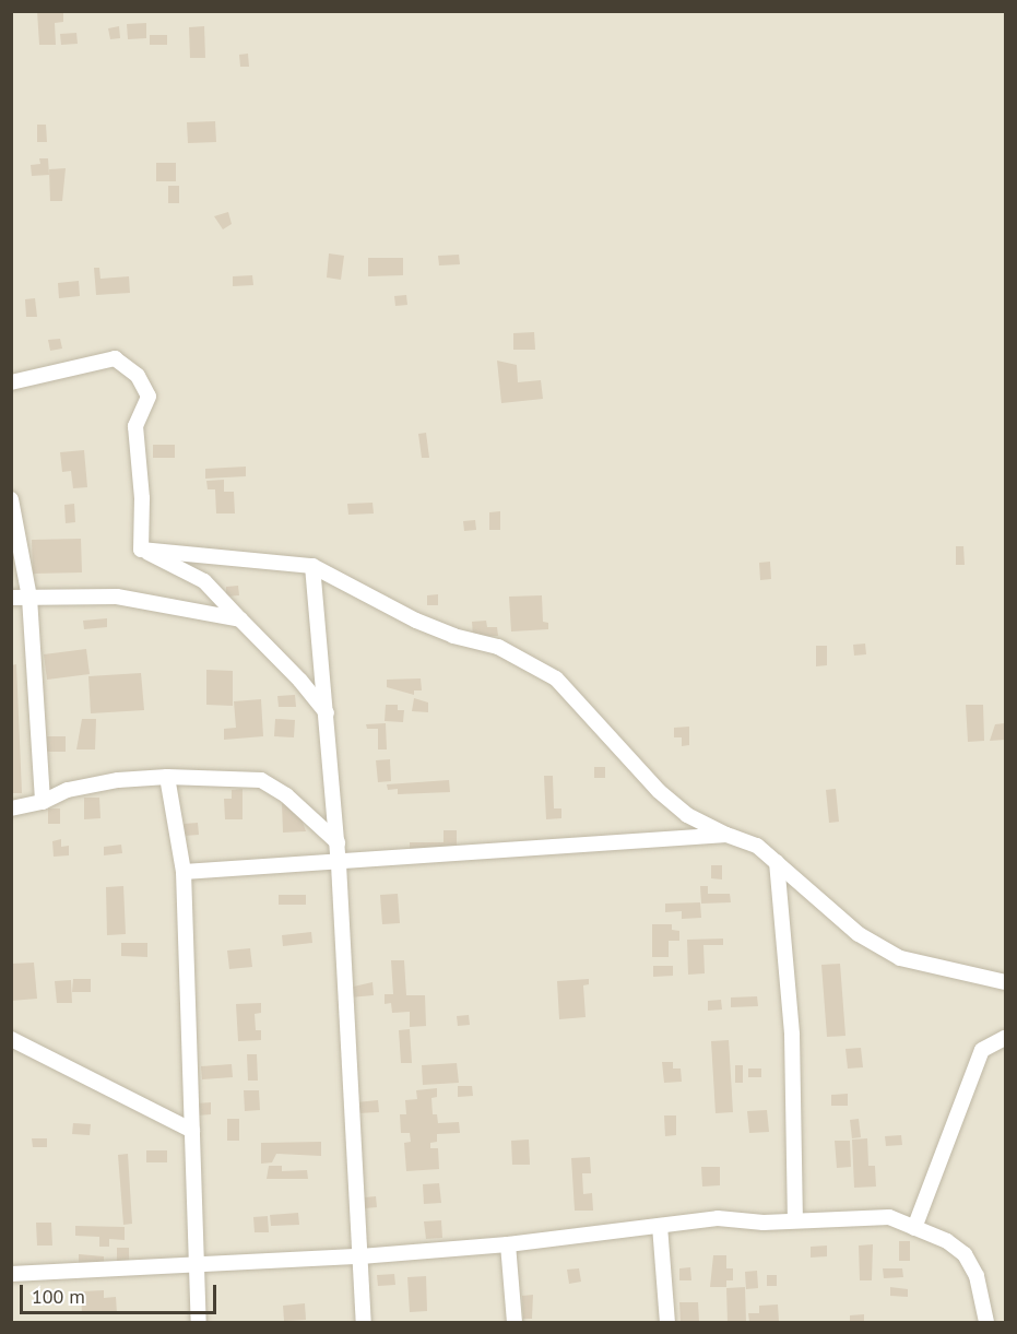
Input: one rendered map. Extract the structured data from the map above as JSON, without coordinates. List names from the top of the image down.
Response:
{
  "scale_bar": "100 m"
}
